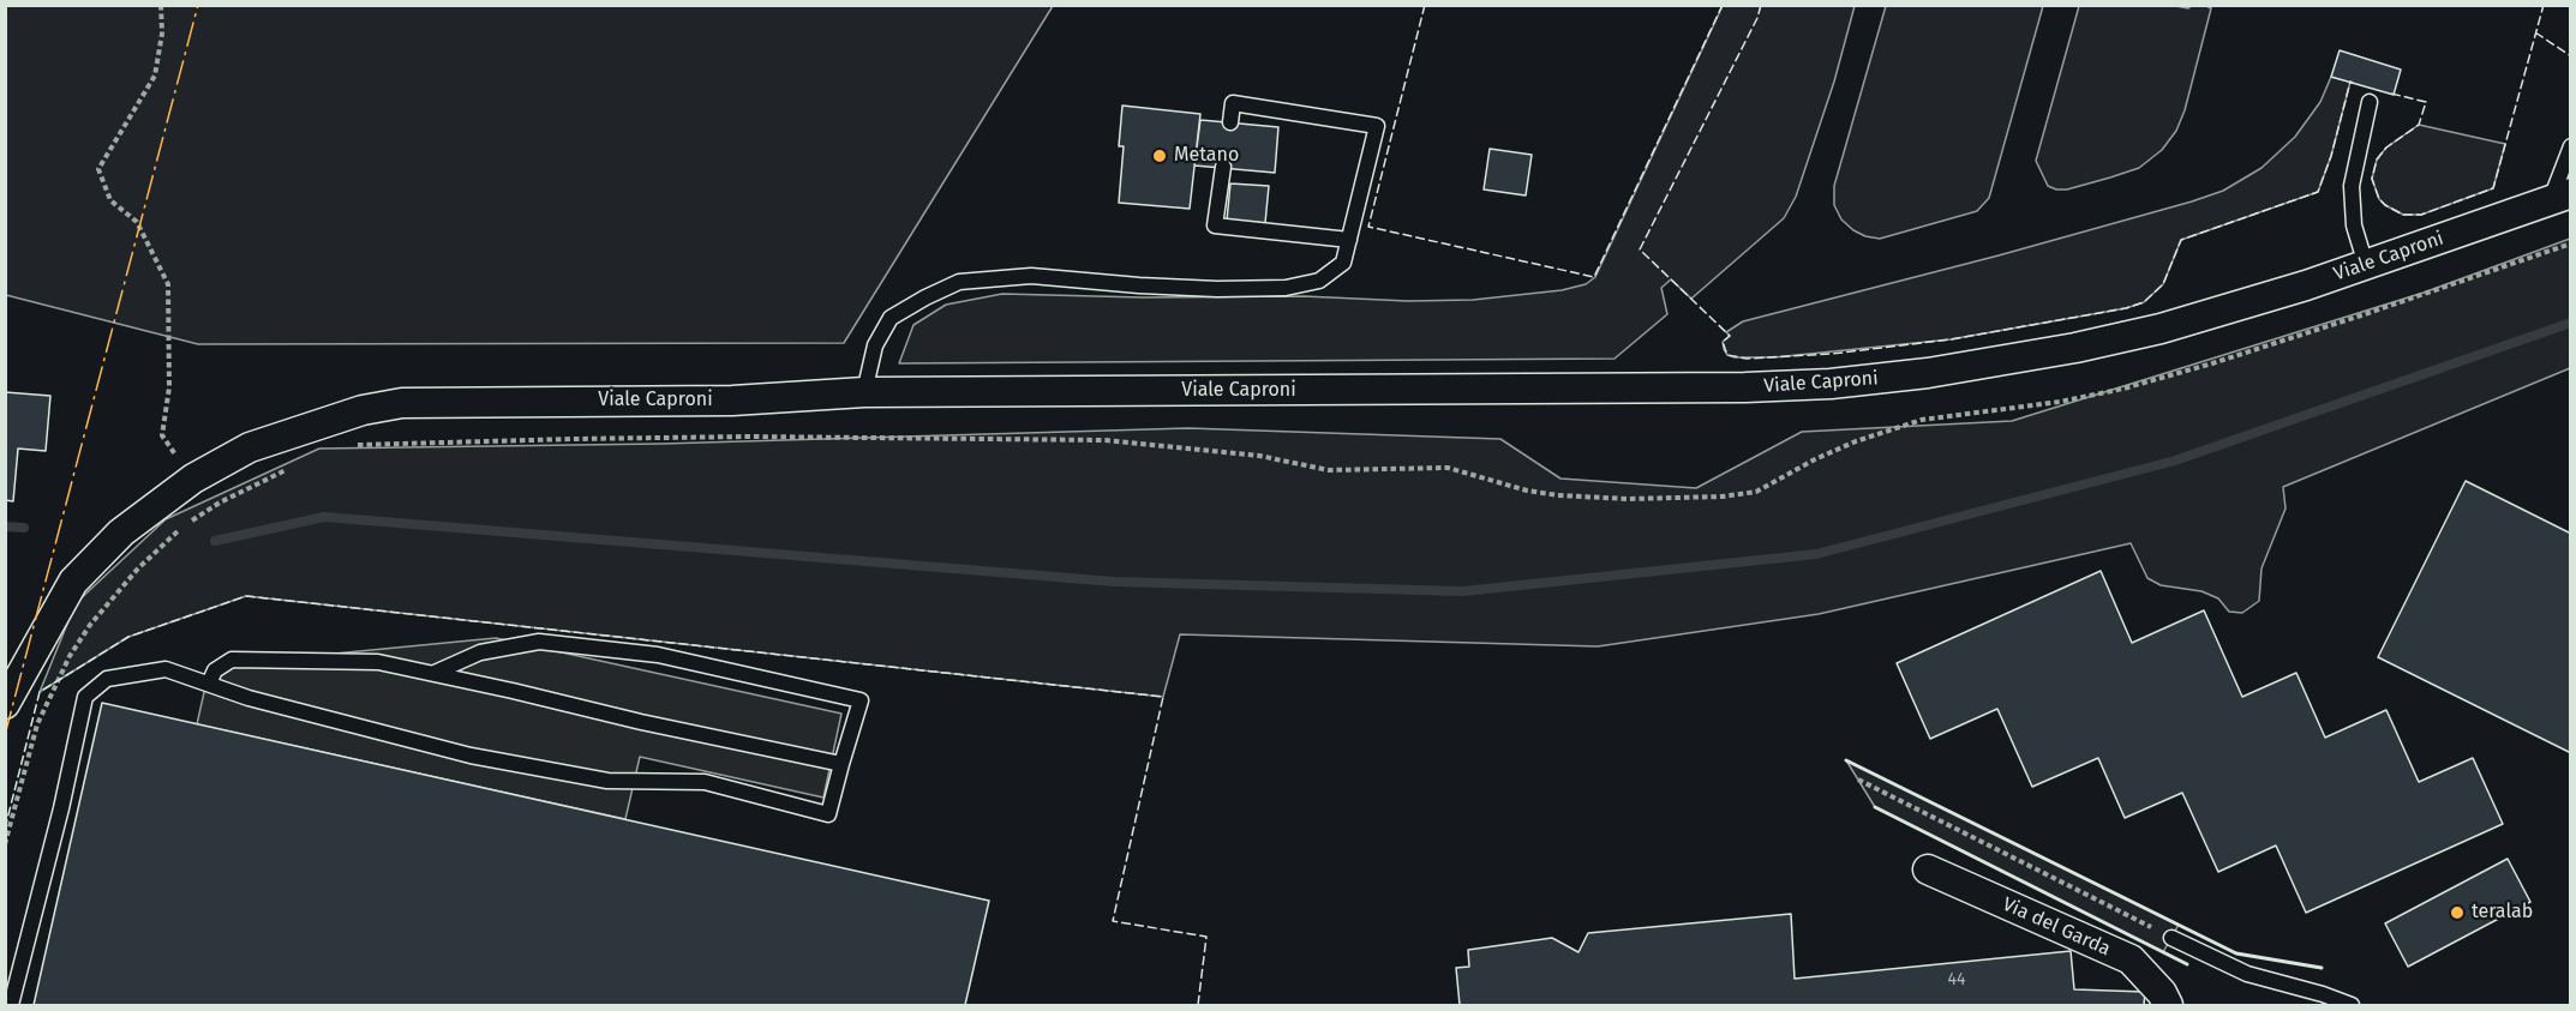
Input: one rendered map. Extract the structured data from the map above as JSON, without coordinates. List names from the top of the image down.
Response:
{
  "streets": {
    "street": ["Viale Caproni", "Via del Garda"]
  },
  "places": ["Metano", "teralab"],
  "house_numbers": ["44"]
}
